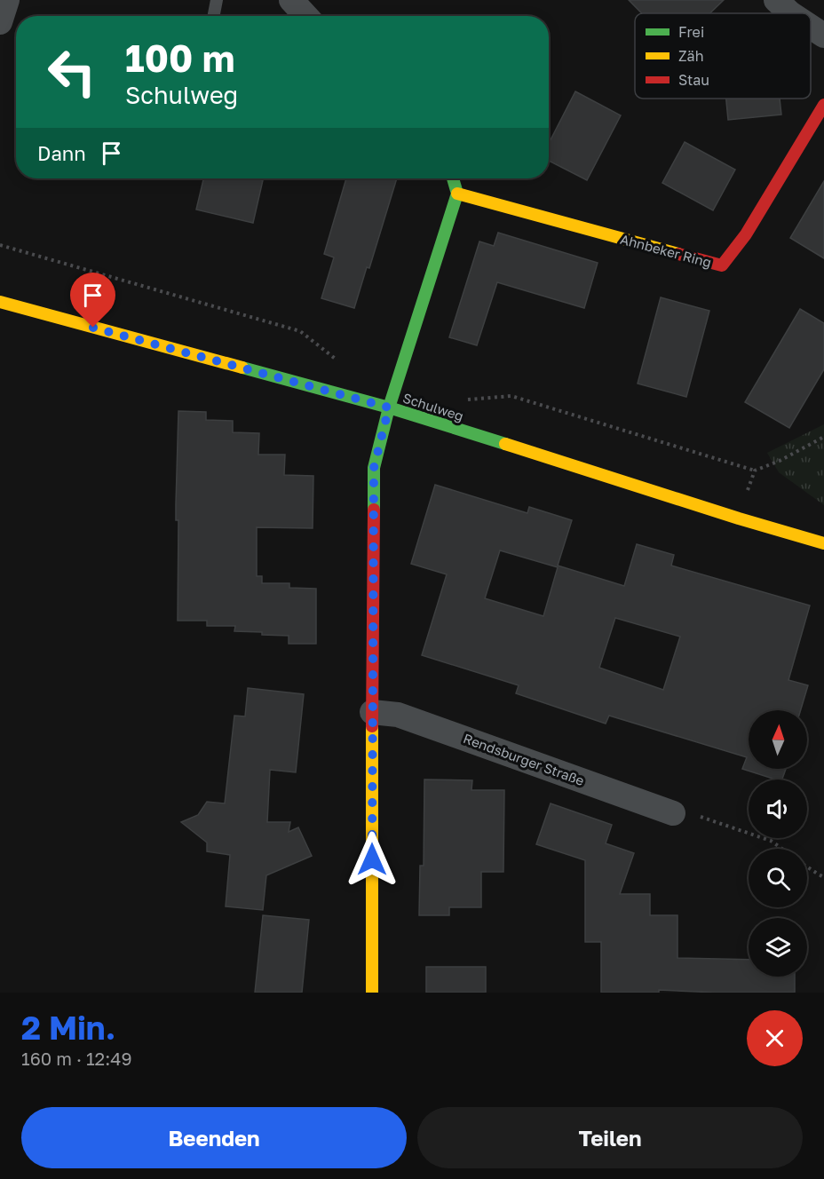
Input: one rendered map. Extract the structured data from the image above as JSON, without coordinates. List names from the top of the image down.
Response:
{
  "streets": {
    "street": ["Ahnbeker Ring", "Schulweg", "Rendsburger Straße"]
  },
  "legend": ["Frei", "Zäh", "Stau"],
  "north": "top",
  "page": {
    "turn": ["100 m", "Schulweg"],
    "then": "Dann",
    "heading": ["2 Min.", "160 m · 12:49"],
    "buttons": ["Beenden", "Teilen"]
  }
}
